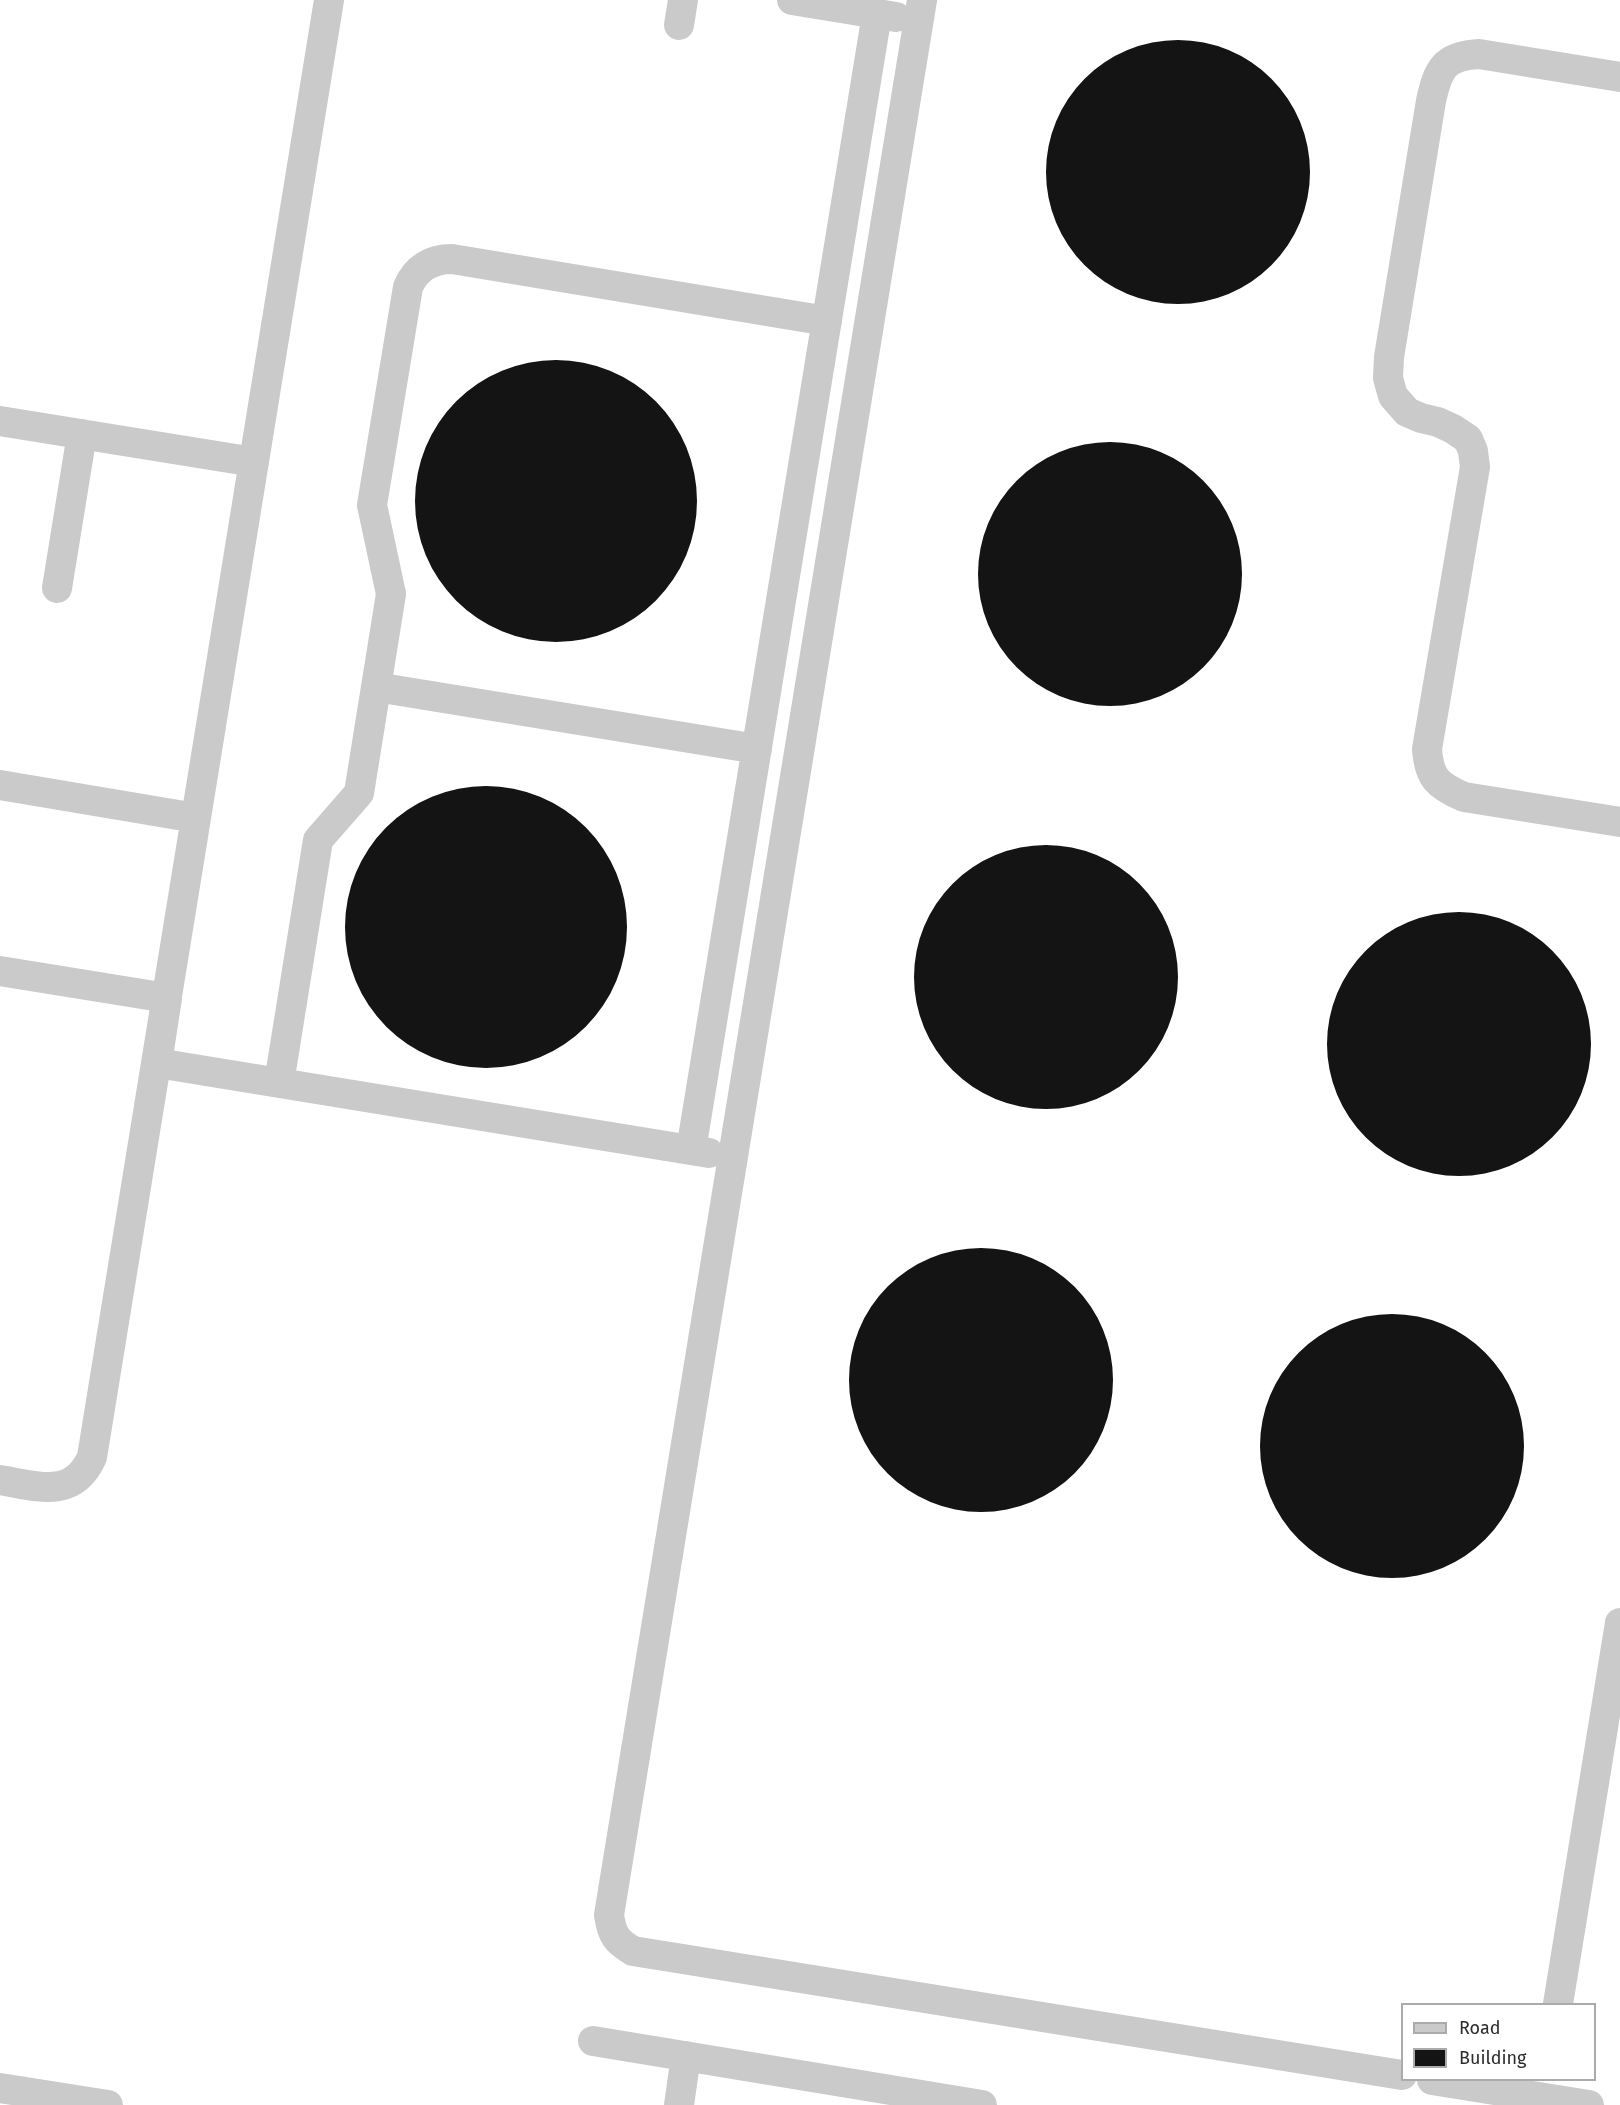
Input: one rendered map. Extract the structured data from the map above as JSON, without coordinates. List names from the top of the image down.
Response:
{
  "legend": ["Road", "Building"]
}
